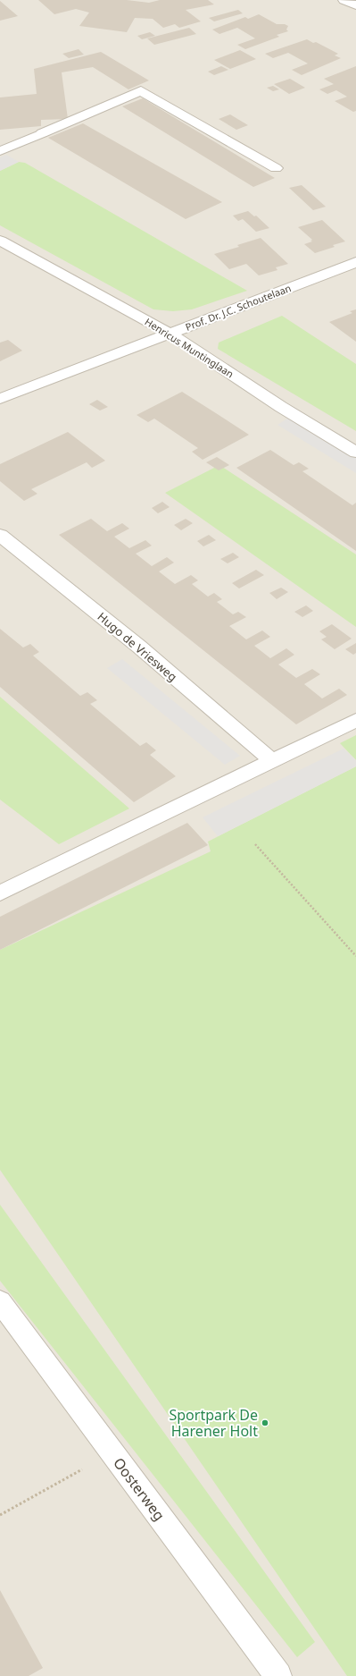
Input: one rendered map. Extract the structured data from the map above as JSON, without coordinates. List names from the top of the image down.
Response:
{
  "streets": {
    "street": [
      "Prof. Dr. J.C. Schoutelaan",
      "Henricus Muntinglaan",
      "Hugo de Vriesweg",
      "Oosterweg"
    ]
  },
  "crossings": [
    ["Prof. Dr. J.C. Schoutelaan", "Henricus Muntinglaan"]
  ],
  "places": ["Sportpark De Harener Holt"]
}
